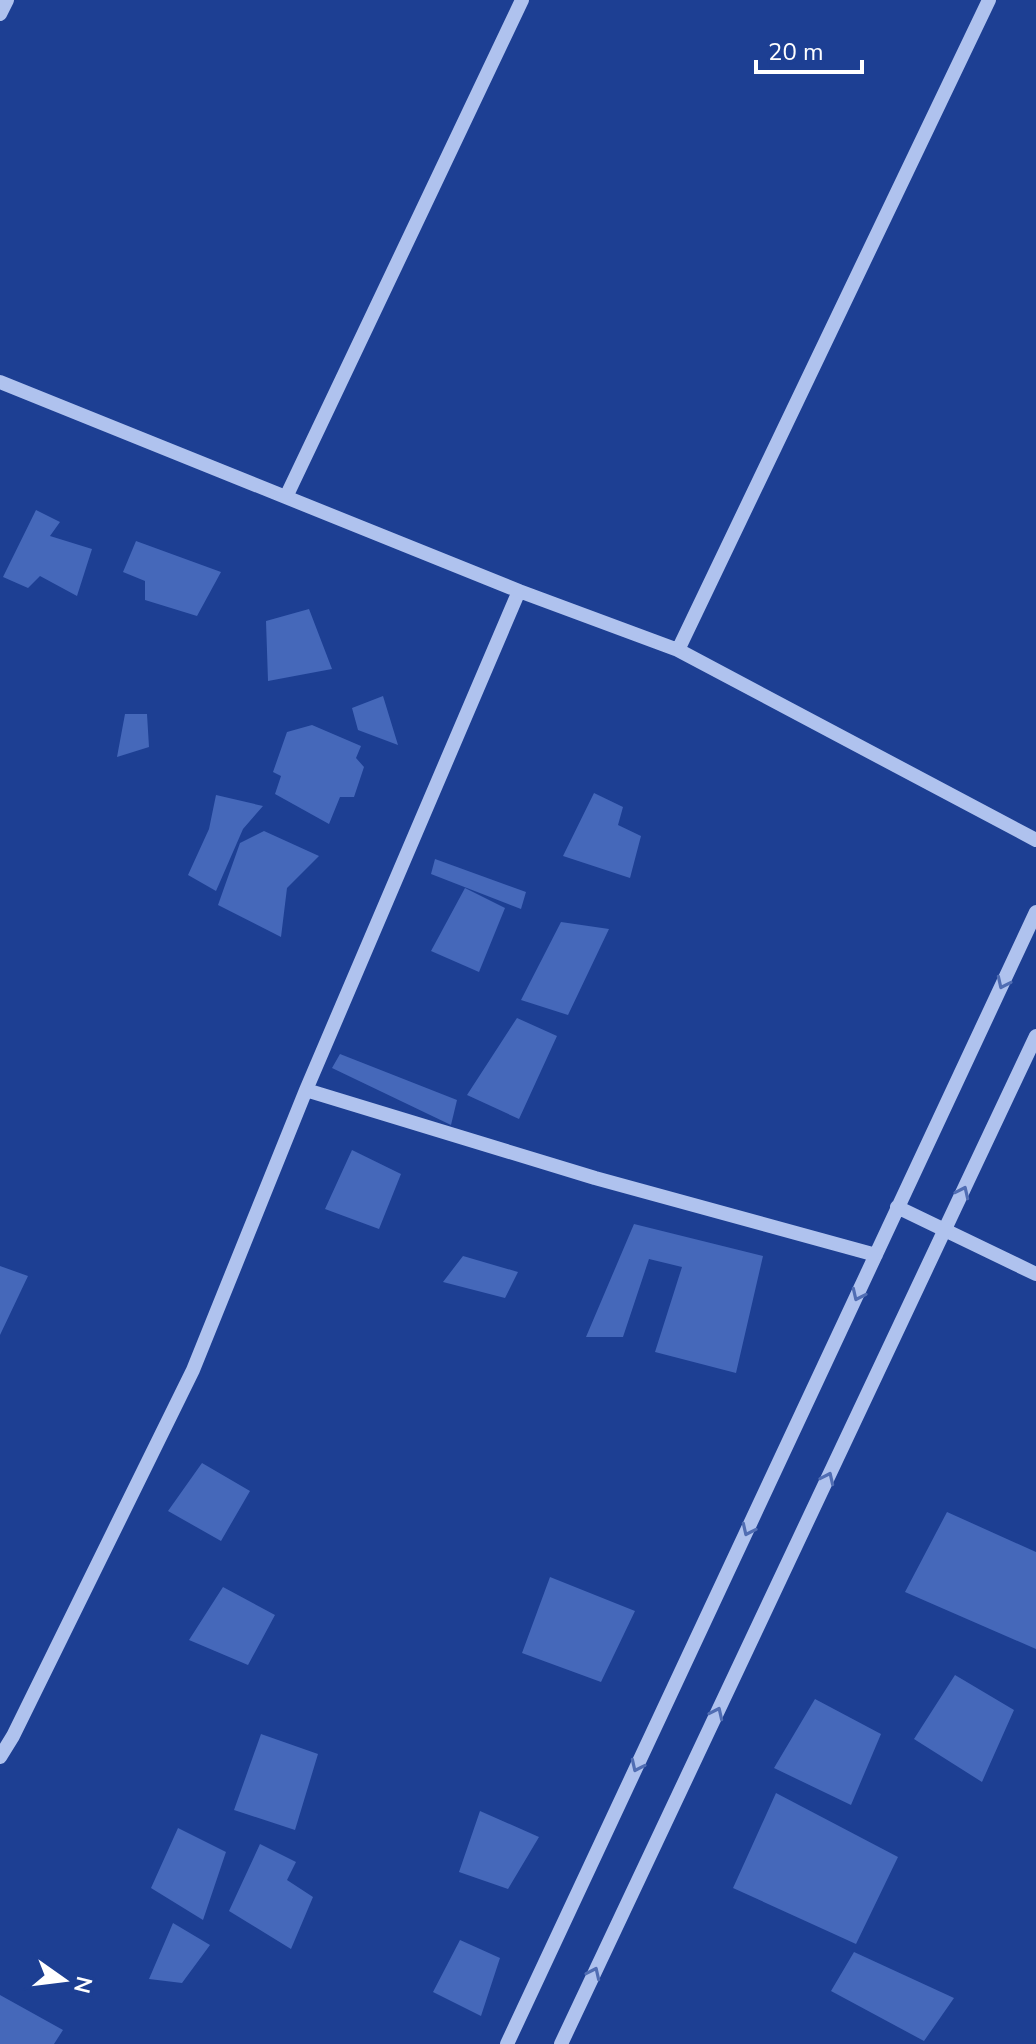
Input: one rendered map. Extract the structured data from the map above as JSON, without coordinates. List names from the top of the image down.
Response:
{
  "scale_bar": "20 m",
  "north": "right"
}
